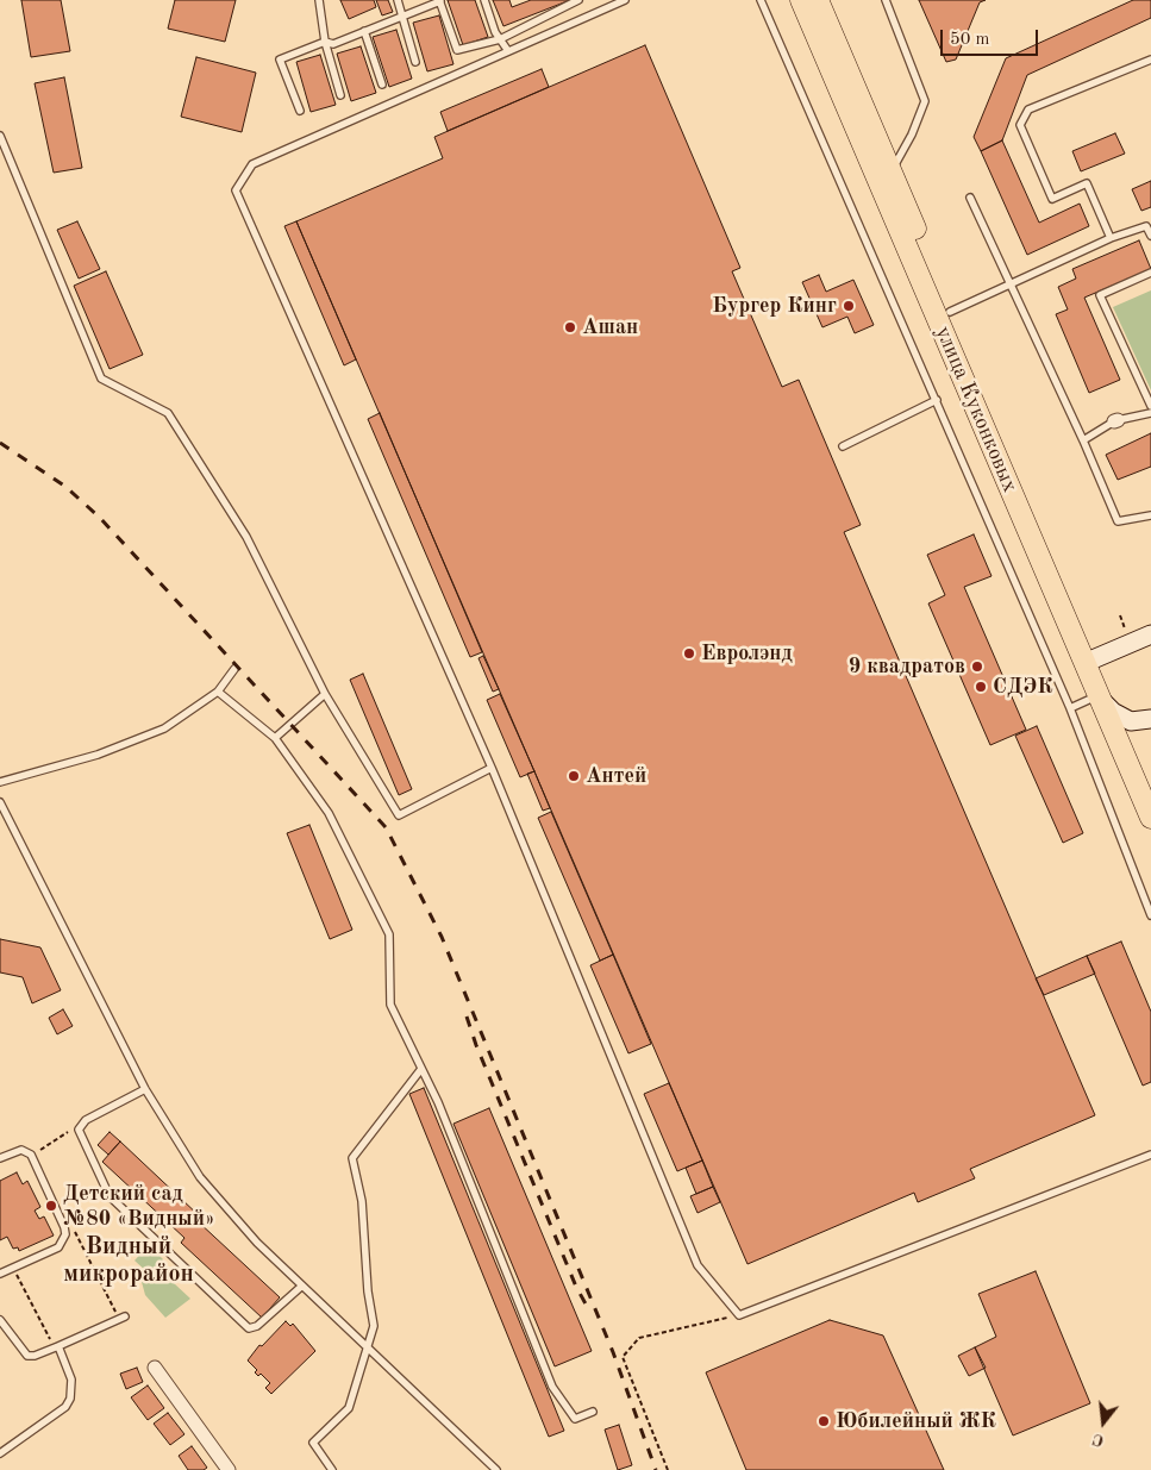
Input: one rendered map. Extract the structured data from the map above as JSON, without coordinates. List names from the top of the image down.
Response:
{
  "streets": {
    "main road": ["улица Куконковых"]
  },
  "districts": ["Видный микрорайон"],
  "places": [
    "Бургер Кинг",
    "Ашан",
    "Евролэнд",
    "9 квадратов",
    "СДЭК",
    "Антей",
    "Детский сад №80 «Видный»",
    "Юбилейный ЖК"
  ],
  "scale_bar": "50 m",
  "north": "bottom"
}
